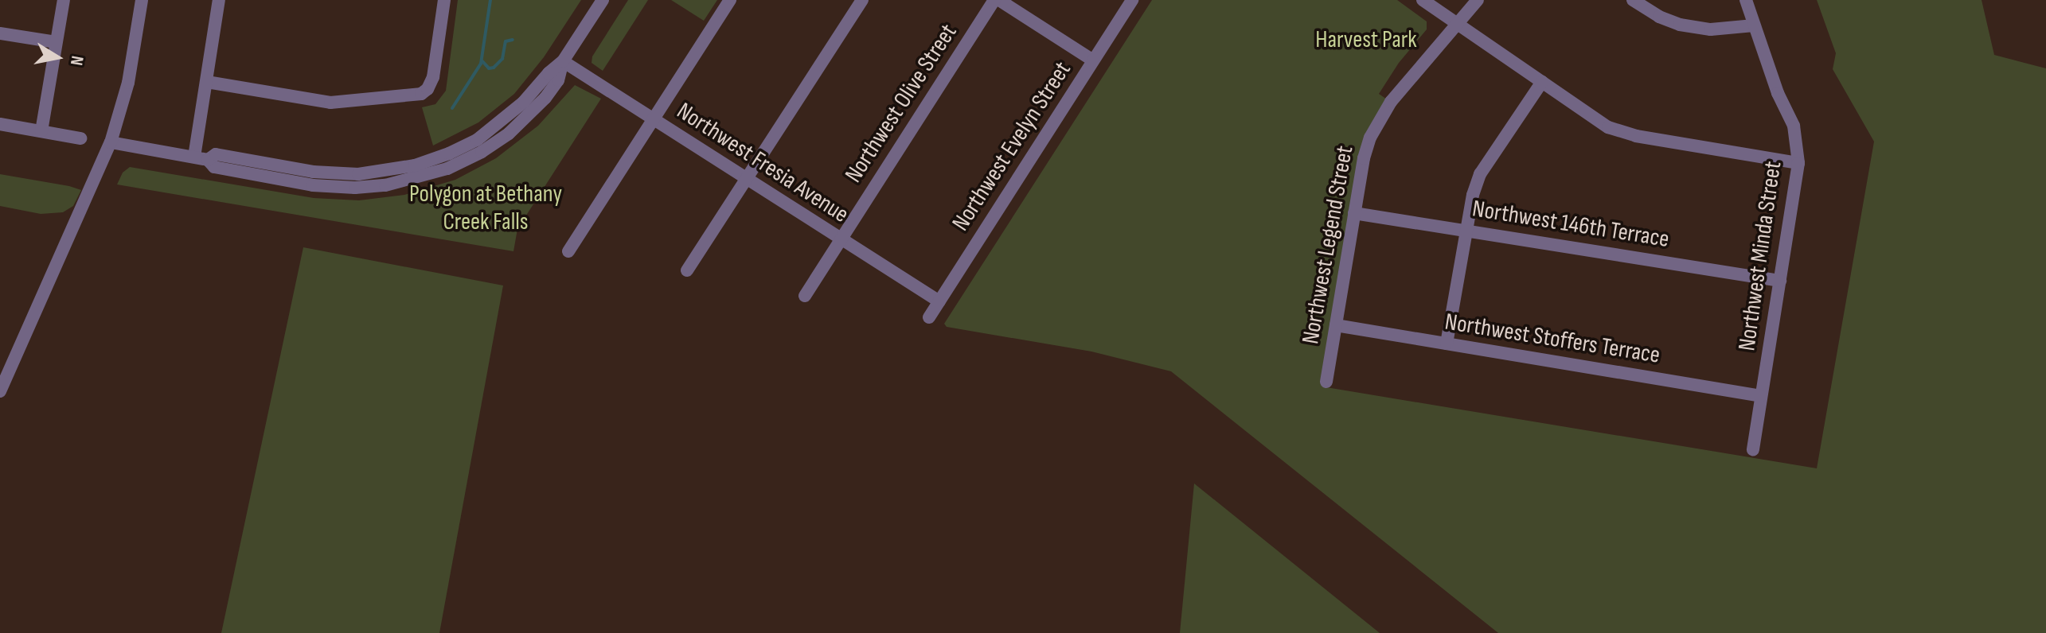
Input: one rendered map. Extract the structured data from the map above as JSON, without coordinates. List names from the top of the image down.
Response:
{
  "streets": {
    "street": [
      "Northwest Olive Street",
      "Northwest Evelyn Street",
      "Northwest Fresia Avenue",
      "Northwest 146th Terrace",
      "Northwest Legend Street",
      "Northwest Minda Street",
      "Northwest Stoffers Terrace"
    ]
  },
  "crossings": [
    ["Northwest Olive Street", "Northwest Fresia Avenue"],
    ["Northwest Evelyn Street", "Northwest Fresia Avenue"],
    ["Northwest 146th Terrace", "Northwest Legend Street"],
    ["Northwest 146th Terrace", "Northwest Minda Street"],
    ["Northwest Legend Street", "Northwest Stoffers Terrace"],
    ["Northwest Minda Street", "Northwest Stoffers Terrace"]
  ],
  "parks": ["Harvest Park", "Polygon at Bethany Creek Falls"],
  "north": "right"
}
